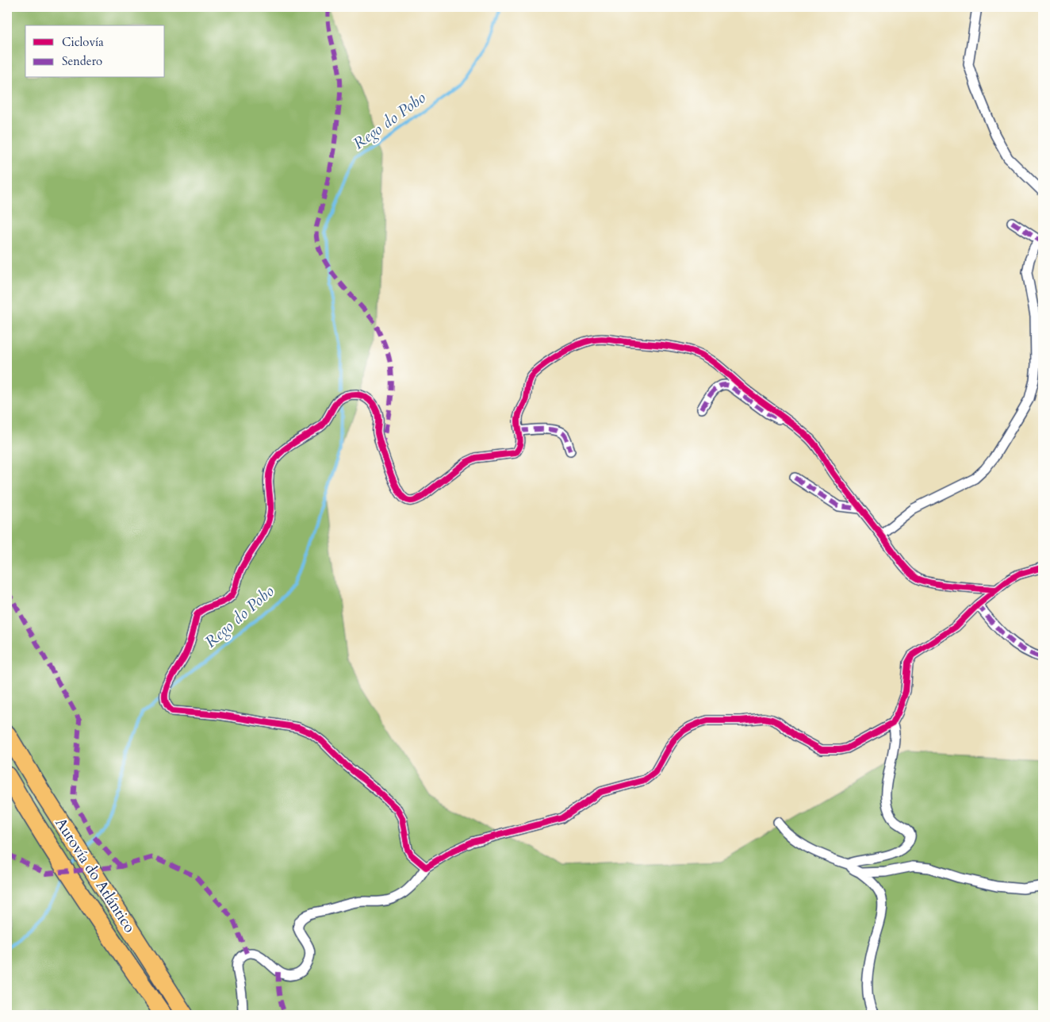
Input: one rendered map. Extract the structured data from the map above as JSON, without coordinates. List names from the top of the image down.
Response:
{
  "streets": {
    "highway": ["Autovía do Atlántico"]
  },
  "water": ["Rego do Pobo"],
  "legend": ["Ciclovía", "Sendero"]
}
